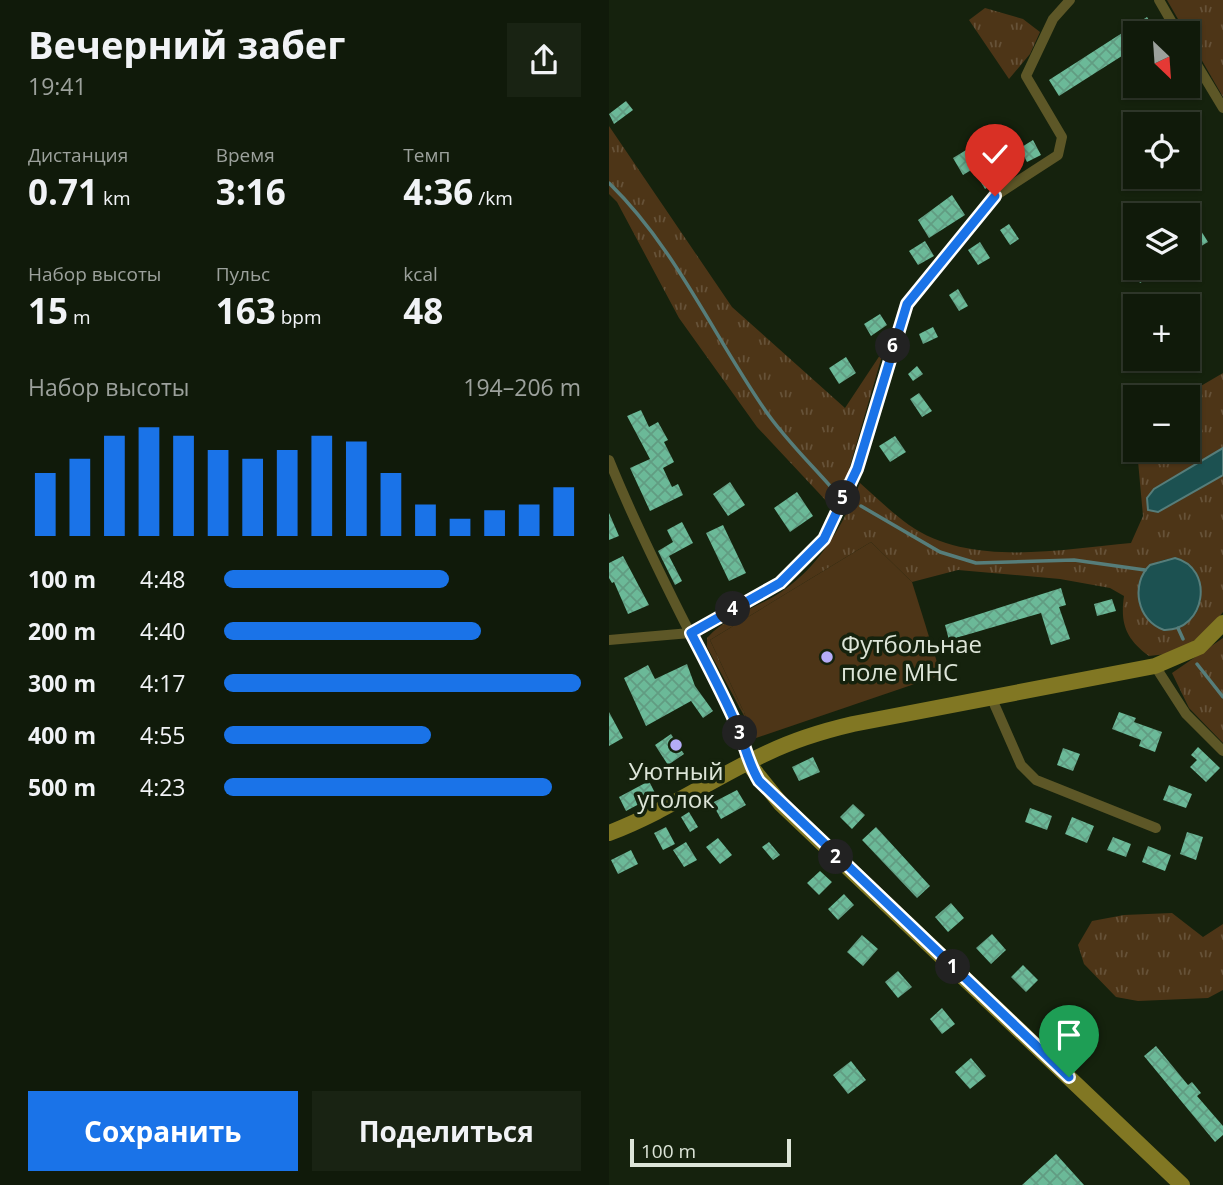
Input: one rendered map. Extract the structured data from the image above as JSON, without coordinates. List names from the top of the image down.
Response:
{
  "places": ["Футбольнае поле МНС", "Уютный уголок"],
  "scale_bar": "100 m",
  "north": "bottom right",
  "page": {
    "heading": ["Вечерний забег", "19:41"],
    "map_buttons": ["+", "−"],
    "stats": [
      ["Дистанция", "0.71 km"],
      ["Время", "3:16"],
      ["Темп", "4:36 /km"],
      ["Набор высоты", "15 m"],
      ["Пульс", "163 bpm"],
      ["kcal", "48"]
    ],
    "pins": [
      "6",
      "5",
      "4",
      "3",
      "2",
      "1"
    ],
    "chart": ["Набор высоты", "194–206 m"],
    "list": [
      {
        "name": "100 m",
        "note": "4:48"
      },
      {
        "name": "200 m",
        "note": "4:40"
      },
      {
        "name": "300 m",
        "note": "4:17"
      },
      {
        "name": "400 m",
        "note": "4:55"
      },
      {
        "name": "500 m",
        "note": "4:23"
      }
    ],
    "buttons": ["Сохранить", "Поделиться"],
    "scale": "100 m"
  }
}
